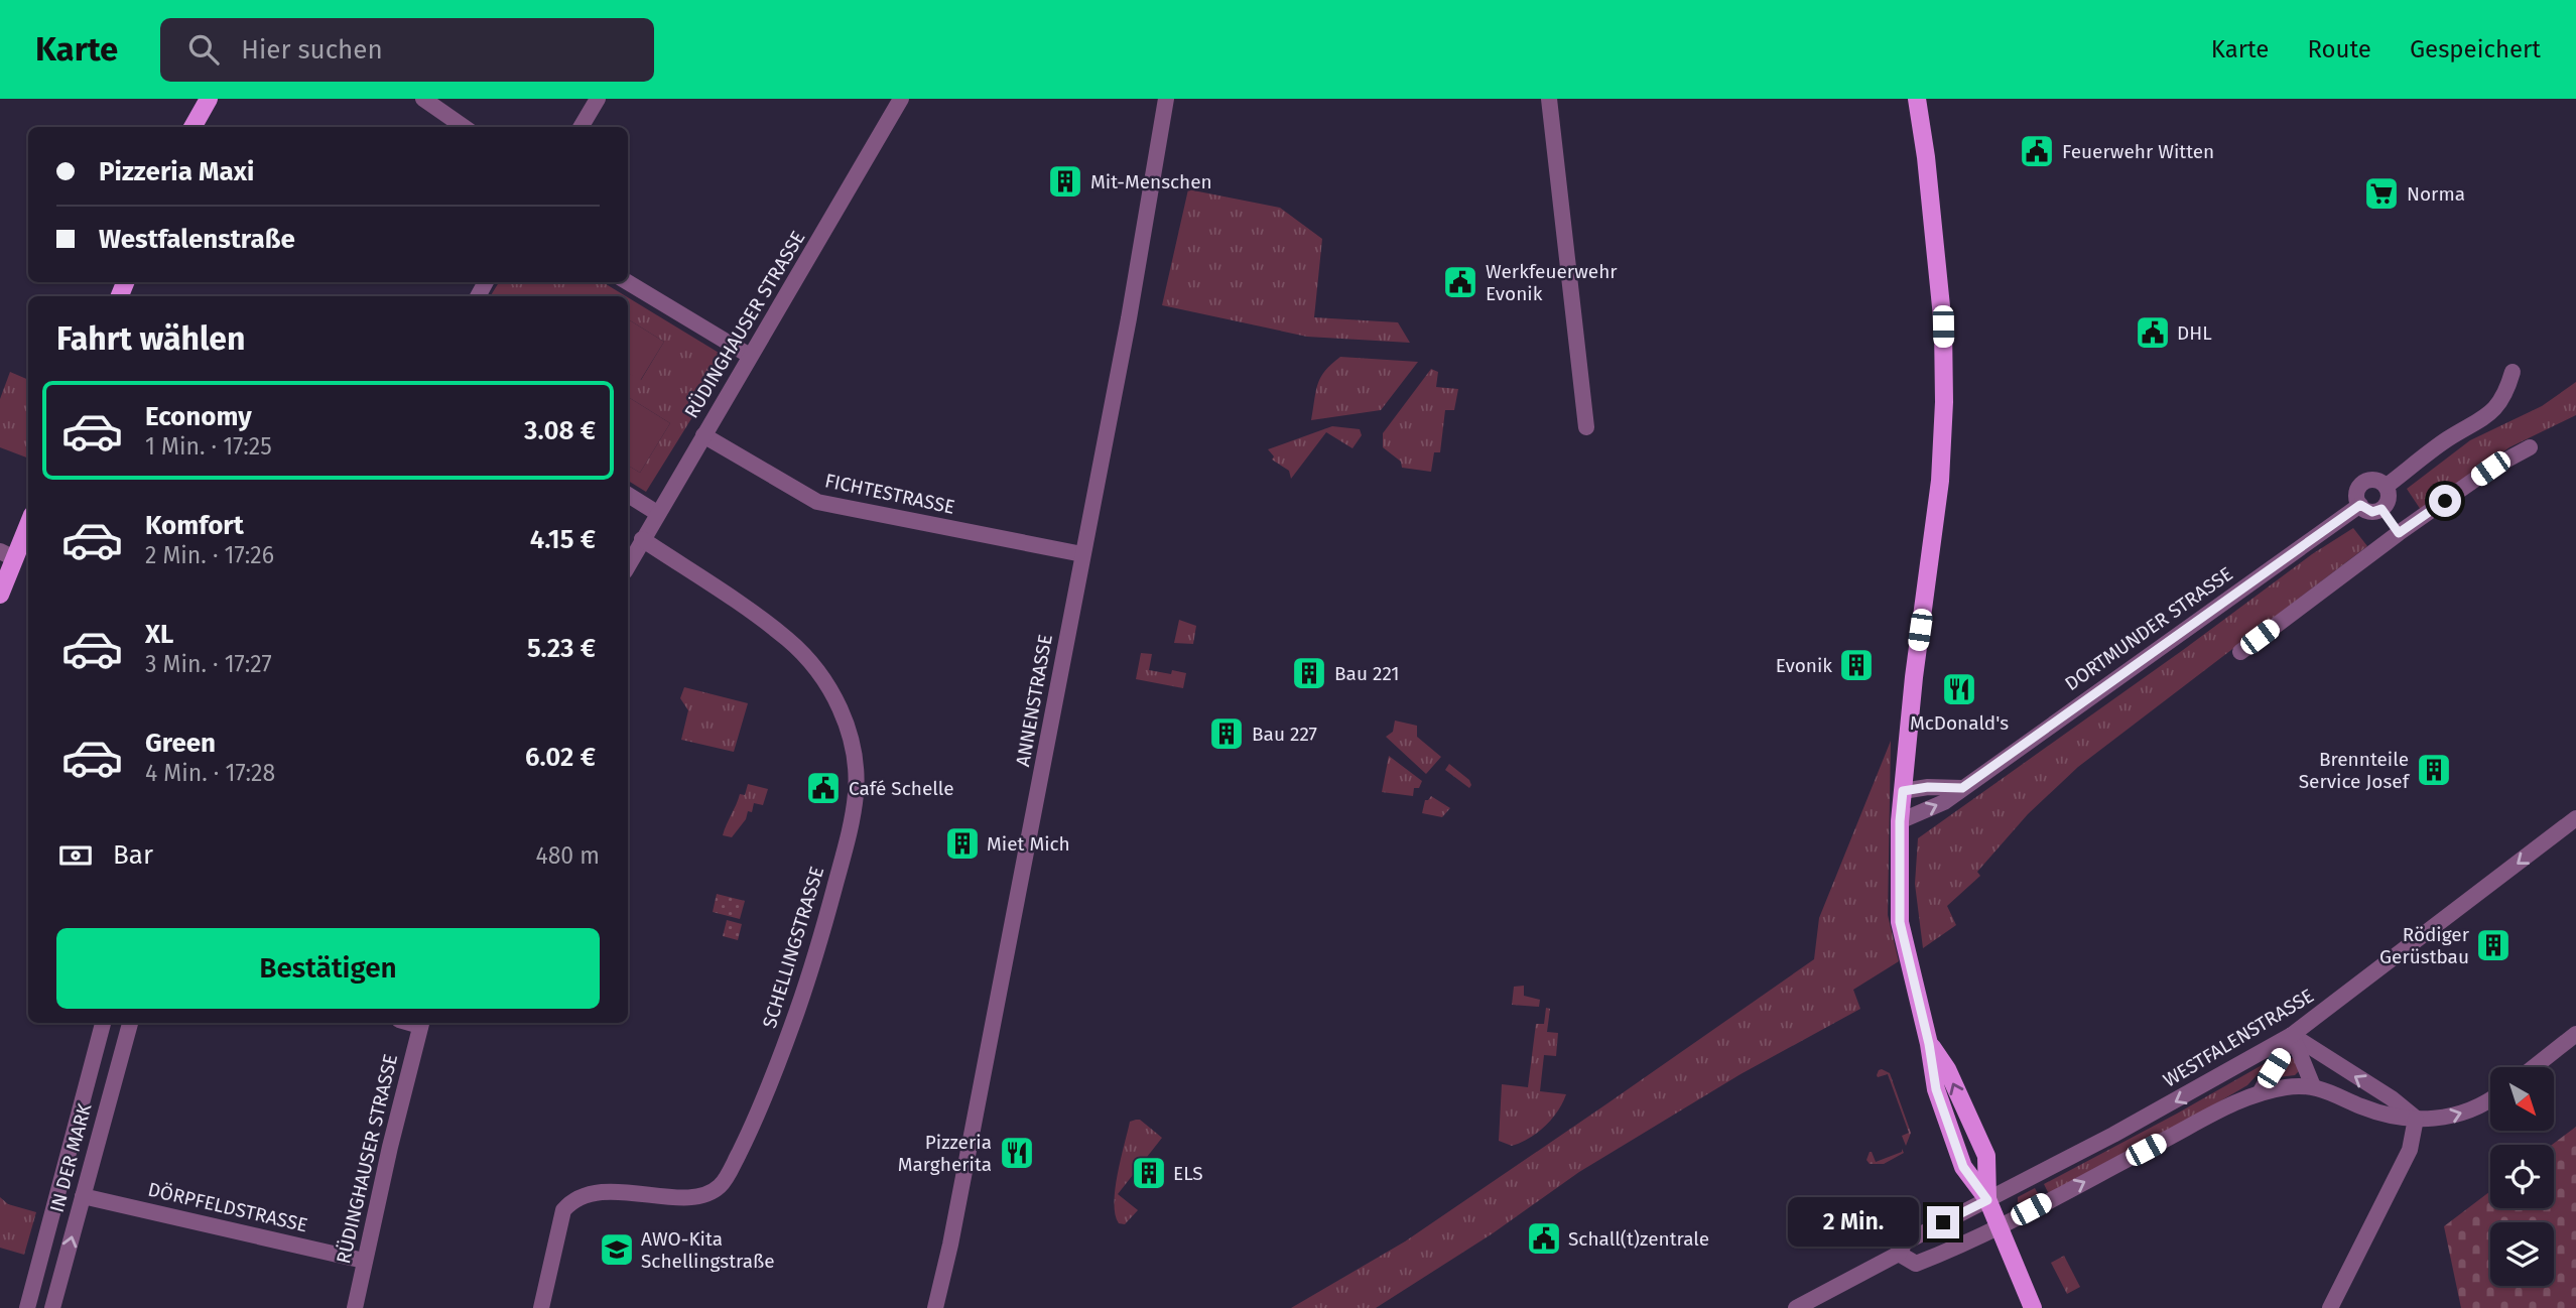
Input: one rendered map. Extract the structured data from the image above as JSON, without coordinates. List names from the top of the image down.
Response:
{
  "streets": {
    "street": [
      "RÜDINGHAUSER STRASSE",
      "FICHTESTRASSE",
      "DORTMUNDER STRASSE",
      "ANNENSTRASSE",
      "SCHELLINGSTRASSE",
      "WESTFALENSTRASSE",
      "IN DER MARK",
      "DÖRPFELDSTRASSE"
    ]
  },
  "crossings": [
    ["RÜDINGHAUSER STRASSE", "FICHTESTRASSE"],
    ["RÜDINGHAUSER STRASSE", "SCHELLINGSTRASSE"],
    ["RÜDINGHAUSER STRASSE", "DÖRPFELDSTRASSE"],
    ["FICHTESTRASSE", "ANNENSTRASSE"],
    ["IN DER MARK", "DÖRPFELDSTRASSE"]
  ],
  "places": {
    "public building": [
      "Feuerwehr Witten",
      "Werkfeuerwehr Evonik",
      "DHL",
      "Café Schelle",
      "Schall(t)zentrale"
    ],
    "building": [
      "Mit-Menschen",
      "Evonik",
      "Bau 221",
      "Bau 227",
      "Brennteile Service Josef",
      "Miet Mich",
      "Rödiger Gerüstbau",
      "ELS"
    ],
    "supermarket": ["Norma"],
    "restaurant": ["McDonald's", "Pizzeria Margherita"],
    "school or university": ["AWO-Kita Schellingstraße"]
  },
  "north": "bottom right",
  "page": {
    "header": "Karte",
    "search": "Hier suchen",
    "nav": ["Karte", "Route", "Gespeichert"],
    "banner": ["Pizzeria Maxi", "Westfalenstraße"],
    "heading": "Fahrt wählen",
    "list": [
      {
        "name": "Economy",
        "note": "1 Min. · 17:25",
        "value": "3.08 €"
      },
      {
        "name": "Komfort",
        "note": "2 Min. · 17:26",
        "value": "4.15 €"
      },
      {
        "name": "XL",
        "note": "3 Min. · 17:27",
        "value": "5.23 €"
      },
      {
        "name": "Green",
        "note": "4 Min. · 17:28",
        "value": "6.02 €"
      }
    ],
    "pay": ["Bar", "480 m"],
    "buttons": "Bestätigen",
    "bubble": "2 Min."
  }
}
